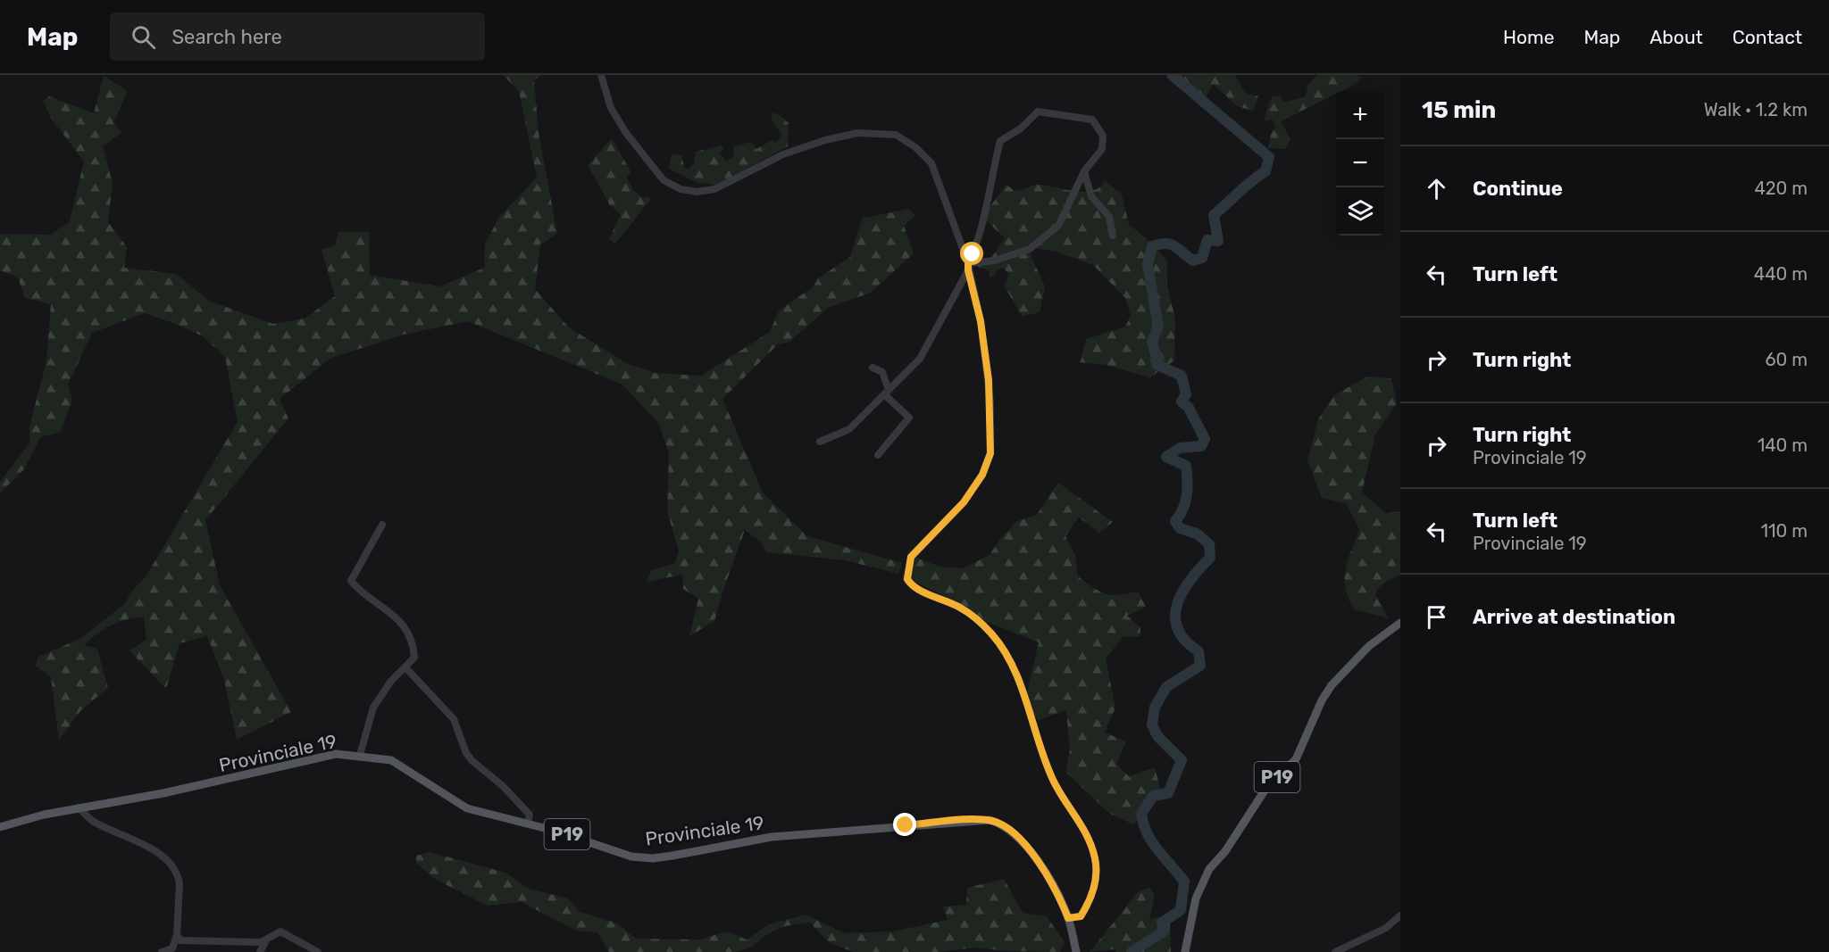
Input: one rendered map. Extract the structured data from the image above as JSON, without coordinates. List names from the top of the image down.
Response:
{
  "streets": {
    "main road": ["Provinciale 19", "P19"]
  },
  "page": {
    "header": "Map",
    "search": "Search here",
    "nav": [
      "Home",
      "Map",
      "About",
      "Contact"
    ],
    "heading": ["15 min", "Walk · 1.2 km"],
    "map_buttons": ["+", "−"],
    "list": [
      ["Continue", "420 m"],
      ["Turn left", "440 m"],
      ["Turn right", "60 m"],
      ["Turn right", "Provinciale 19", "140 m"],
      ["Turn left", "Provinciale 19", "110 m"],
      "Arrive at destination"
    ]
  }
}
